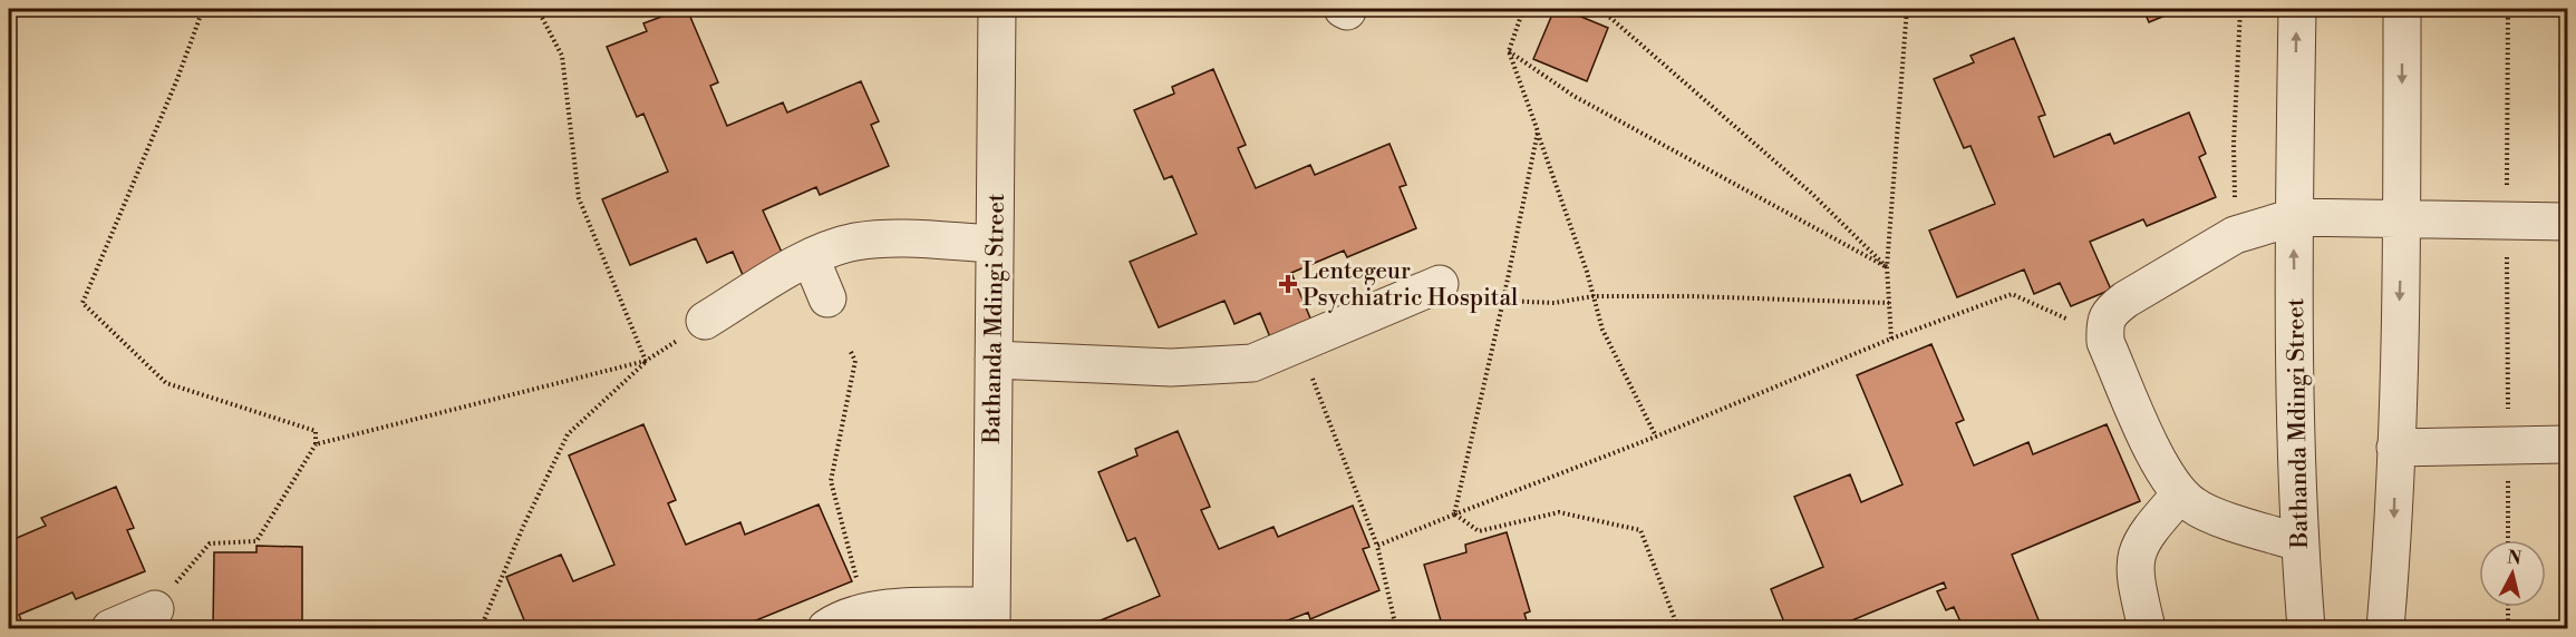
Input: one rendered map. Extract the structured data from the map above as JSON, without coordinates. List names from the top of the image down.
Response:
{
  "streets": {
    "street": ["Bathanda Mdingi Street"]
  },
  "places": {
    "health": ["Lentegeur Psychiatric Hospital"]
  },
  "north": "top"
}
